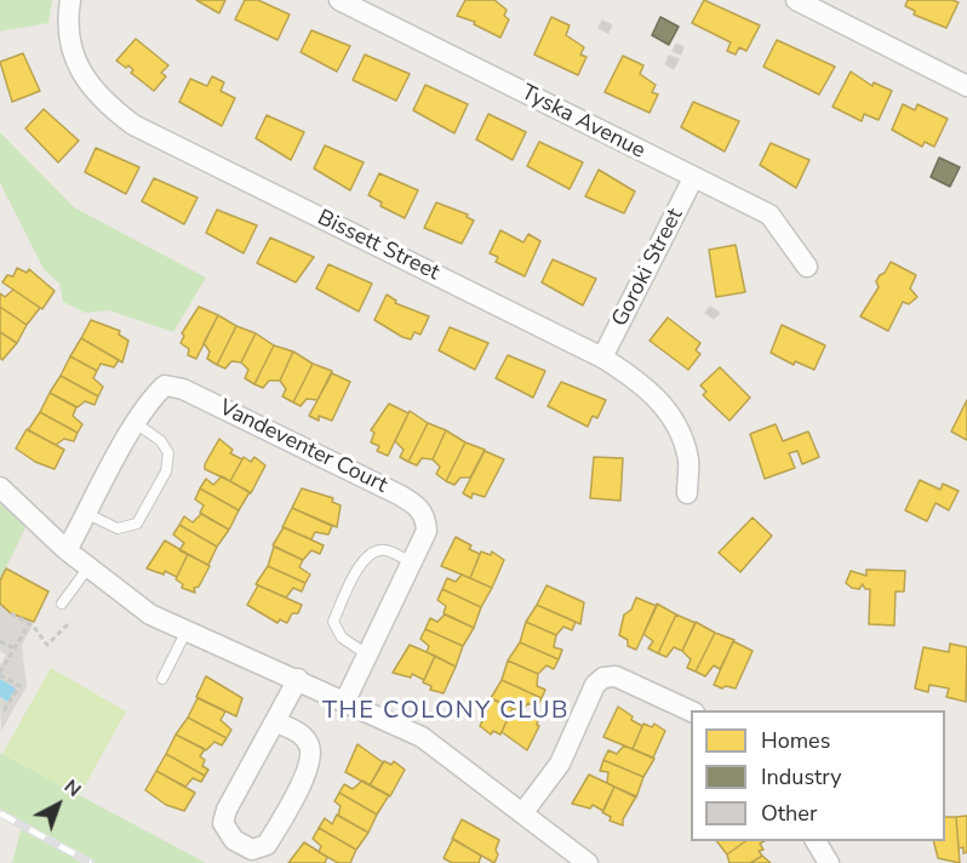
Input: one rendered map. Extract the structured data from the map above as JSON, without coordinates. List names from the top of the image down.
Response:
{
  "streets": {
    "street": [
      "Tyska Avenue",
      "Bissett Street",
      "Goroki Street",
      "Vandeventer Court"
    ]
  },
  "crossings": [
    ["Tyska Avenue", "Goroki Street"],
    ["Bissett Street", "Goroki Street"]
  ],
  "districts": ["THE COLONY CLUB"],
  "legend": ["Homes", "Industry", "Other"],
  "north": "top right"
}
